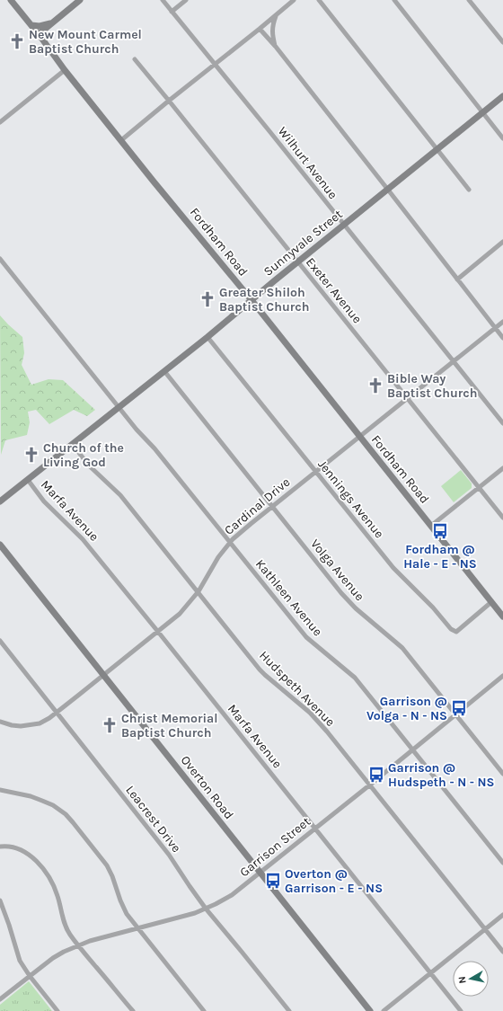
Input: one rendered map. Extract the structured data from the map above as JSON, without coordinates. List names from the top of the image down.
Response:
{
  "streets": {
    "street": [
      "Wilhurt Avenue",
      "Fordham Road",
      "Sunnyvale Street",
      "Exeter Avenue",
      "Jennings Avenue",
      "Cardinal Drive",
      "Marfa Avenue",
      "Volga Avenue",
      "Kathleen Avenue",
      "Hudspeth Avenue",
      "Overton Road",
      "Leacrest Drive",
      "Garrison Street"
    ]
  },
  "crossings": [
    ["Wilhurt Avenue", "Sunnyvale Street"],
    ["Wilhurt Avenue", "Cardinal Drive"],
    ["Fordham Road", "Sunnyvale Street"],
    ["Fordham Road", "Jennings Avenue"],
    ["Fordham Road", "Cardinal Drive"],
    ["Sunnyvale Street", "Exeter Avenue"],
    ["Sunnyvale Street", "Jennings Avenue"],
    ["Sunnyvale Street", "Marfa Avenue"],
    ["Sunnyvale Street", "Volga Avenue"],
    ["Sunnyvale Street", "Kathleen Avenue"],
    ["Sunnyvale Street", "Hudspeth Avenue"],
    ["Exeter Avenue", "Cardinal Drive"],
    ["Jennings Avenue", "Cardinal Drive"],
    ["Cardinal Drive", "Marfa Avenue"],
    ["Cardinal Drive", "Volga Avenue"],
    ["Cardinal Drive", "Kathleen Avenue"],
    ["Cardinal Drive", "Hudspeth Avenue"],
    ["Cardinal Drive", "Overton Road"],
    ["Cardinal Drive", "Leacrest Drive"],
    ["Marfa Avenue", "Garrison Street"],
    ["Volga Avenue", "Garrison Street"],
    ["Kathleen Avenue", "Garrison Street"],
    ["Hudspeth Avenue", "Garrison Street"],
    ["Overton Road", "Garrison Street"],
    ["Leacrest Drive", "Garrison Street"]
  ],
  "places": {
    "church": [
      "New Mount Carmel Baptist Church",
      "Greater Shiloh Baptist Church",
      "Bible Way Baptist Church",
      "Church of the Living God",
      "Christ Memorial Baptist Church"
    ],
    "bus stop": [
      "Fordham @ Hale - E - NS",
      "Garrison @ Volga - N - NS",
      "Garrison @ Hudspeth - N - NS",
      "Overton @ Garrison - E - NS"
    ]
  },
  "north": "left"
}
